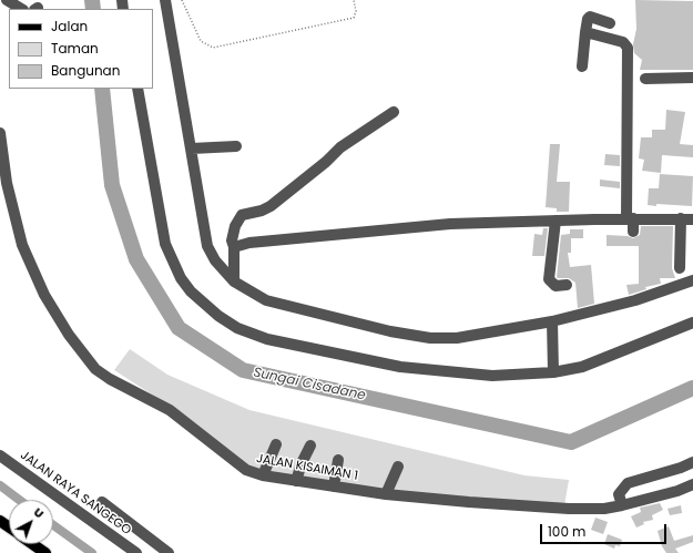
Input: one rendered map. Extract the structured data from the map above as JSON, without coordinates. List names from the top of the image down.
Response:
{
  "streets": {
    "street": ["JALAN KISAIMAN 1", "JALAN RAYA SANGEGO"]
  },
  "water": ["Sungai Cisadane"],
  "legend": ["Jalan", "Taman", "Bangunan"],
  "scale_bar": "100 m",
  "north": "top right"
}
